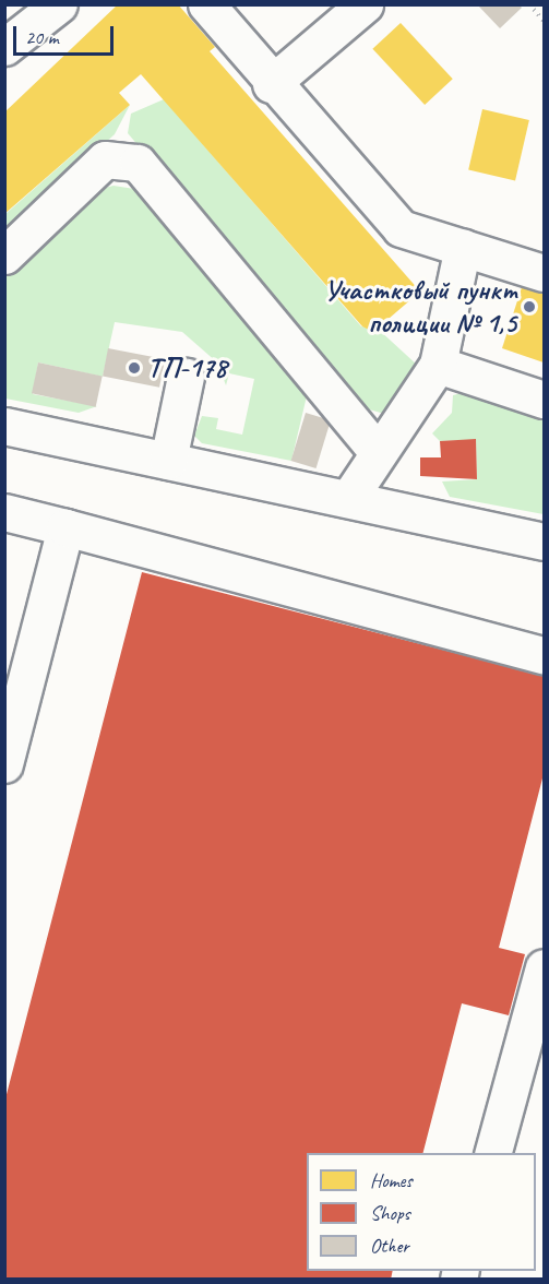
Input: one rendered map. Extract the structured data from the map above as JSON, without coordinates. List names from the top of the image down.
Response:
{
  "places": ["Участковый пункт полиции № 1,5", "ТП-178"],
  "legend": ["Homes", "Shops", "Other"],
  "scale_bar": "20 m"
}
